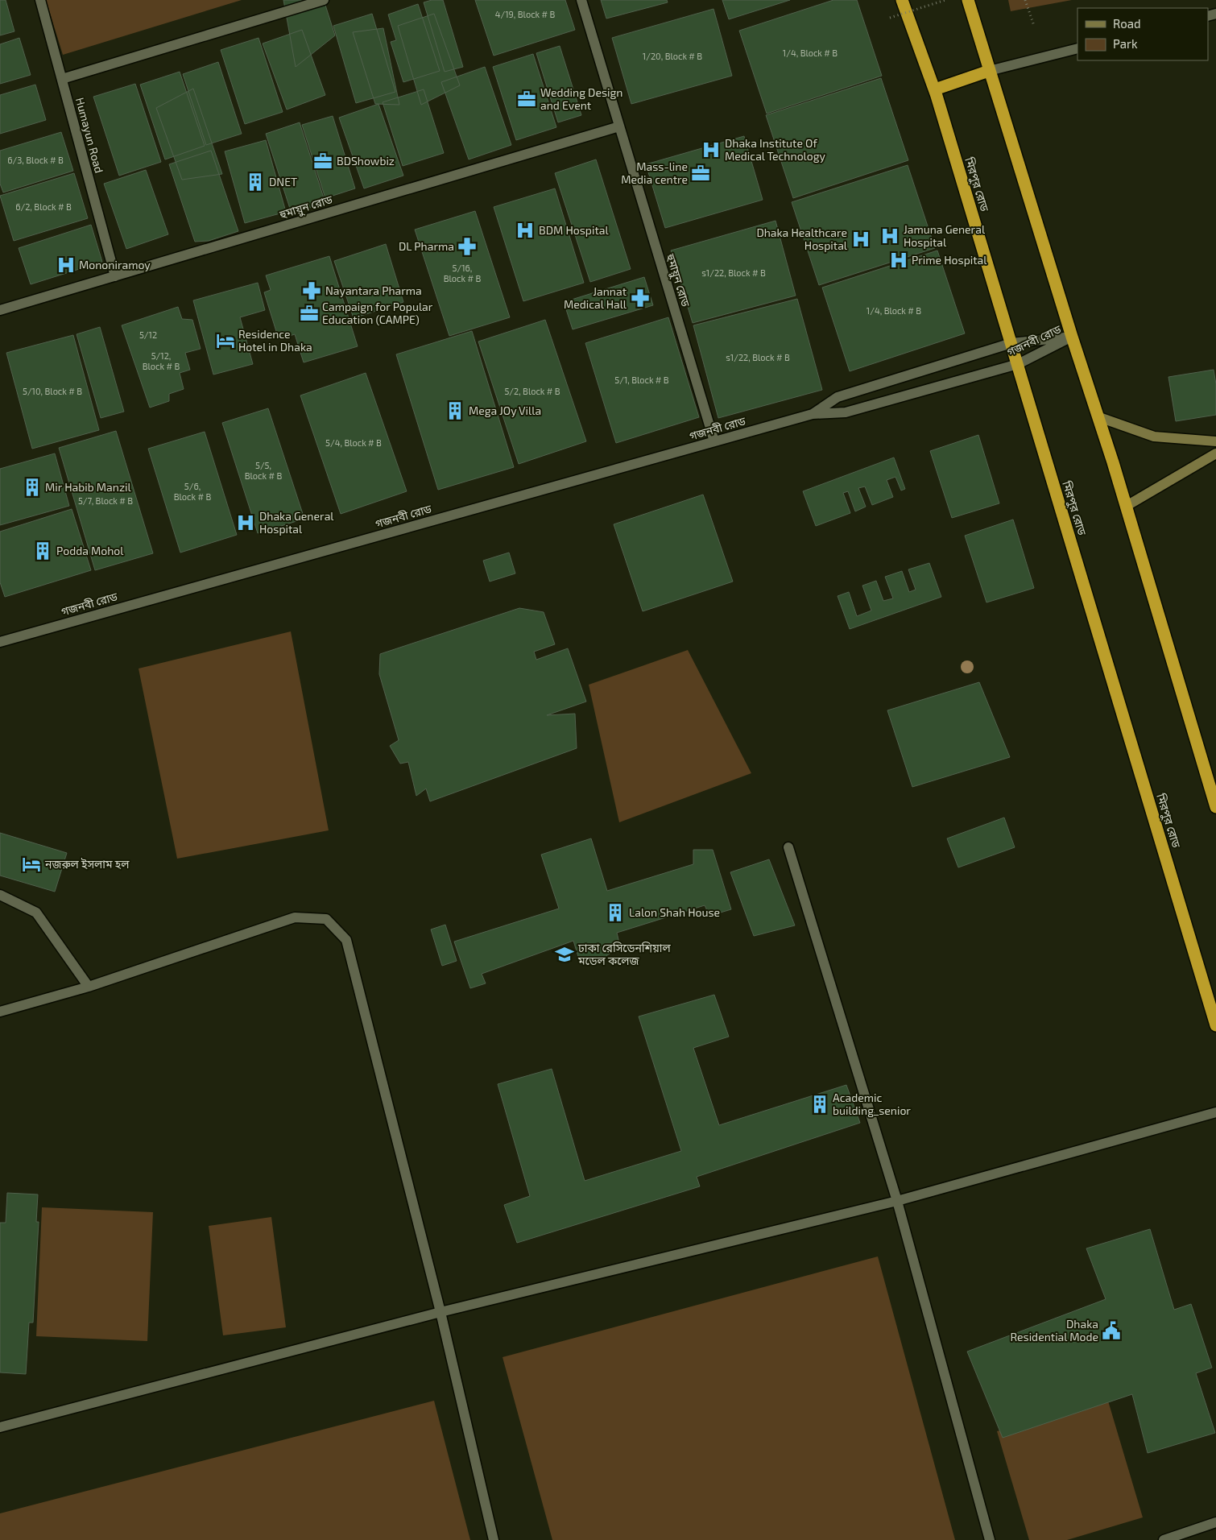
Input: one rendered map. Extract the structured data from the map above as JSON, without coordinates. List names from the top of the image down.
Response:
{
  "streets": {
    "highway": ["মিরপুর রোড"],
    "street": ["Humayun Road", "হুমায়ুন রোড", "গজনবী রোড"]
  },
  "crossings": [
    ["Humayun Road", "হুমায়ুন রোড"],
    ["মিরপুর রোড", "গজনবী রোড"],
    ["হুমায়ুন রোড", "গজনবী রোড"]
  ],
  "places": {
    "office": [
      "Wedding Design and Event",
      "BDShowbiz",
      "Mass-line Media centre",
      "Campaign for Popular Education (CAMPE)"
    ],
    "hospital": [
      "Dhaka Institute Of Medical Technology",
      "BDM Hospital",
      "Jamuna General Hospital",
      "Dhaka Healthcare Hospital",
      "Prime Hospital",
      "Mononiramoy",
      "Dhaka General Hospital"
    ],
    "building": [
      "DNET",
      "Mega JOy Villa",
      "Mir Habib Manzil",
      "Podda Mohol",
      "Lalon Shah House",
      "Academic building_senior"
    ],
    "pharmacy": ["DL Pharma", "Nayantara Pharma", "Jannat Medical Hall"],
    "hotel": ["Residence Hotel in Dhaka", "নজরুল ইসলাম হল"],
    "school or university": ["ঢাকা রেসিডেনশিয়াল মডেল কলেজ"],
    "public building": ["Dhaka Residential Mode"]
  },
  "house_numbers": [
    "4/19, Block # B",
    "1/4, Block # B",
    "1/20, Block # B",
    "6/3, Block # B",
    "6/2, Block # B",
    "5/16, Block # B",
    "s1/22, Block # B",
    "1/4, Block # B",
    "5/12",
    "5/12, Block # B",
    "s1/22, Block # B",
    "5/1, Block # B",
    "5/10, Block # B",
    "5/2, Block # B",
    "5/4, Block # B",
    "5/5, Block # B",
    "5/6, Block # B",
    "5/7, Block # B"
  ],
  "legend": ["Road", "Park"]
}
